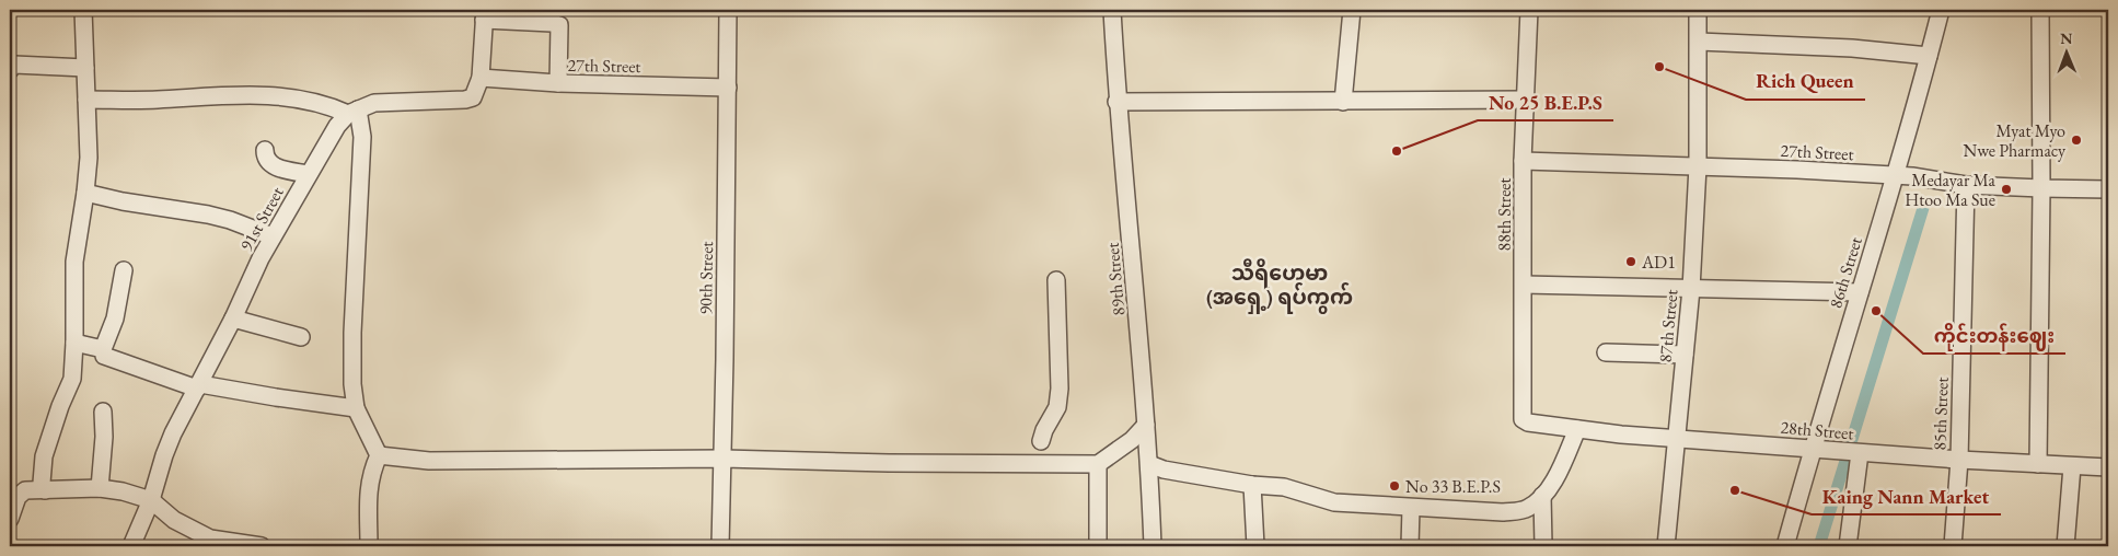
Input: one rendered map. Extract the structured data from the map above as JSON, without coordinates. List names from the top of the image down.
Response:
{
  "streets": {
    "street": [
      "27th Street",
      "88th Street",
      "91st Street",
      "86th Street",
      "90th Street",
      "89th Street",
      "87th Street",
      "85th Street",
      "28th Street"
    ]
  },
  "crossings": [
    ["27th Street", "88th Street"],
    ["27th Street", "86th Street"],
    ["27th Street", "90th Street"],
    ["27th Street", "87th Street"],
    ["27th Street", "85th Street"],
    ["88th Street", "28th Street"],
    ["86th Street", "28th Street"],
    ["87th Street", "28th Street"],
    ["85th Street", "28th Street"]
  ],
  "districts": ["သီရိဟေမာ (အရှေ့) ရပ်ကွက်"],
  "places": [
    "Rich Queen",
    "Myat Myo Nwe Pharmacy",
    "No 25 B.E.P.S",
    "Medayar Ma Htoo Ma Sue",
    "AD1",
    "ကိုင်းတန်းဈေး",
    "No 33 B.E.P.S",
    "Kaing Nann Market"
  ],
  "north": "top"
}
